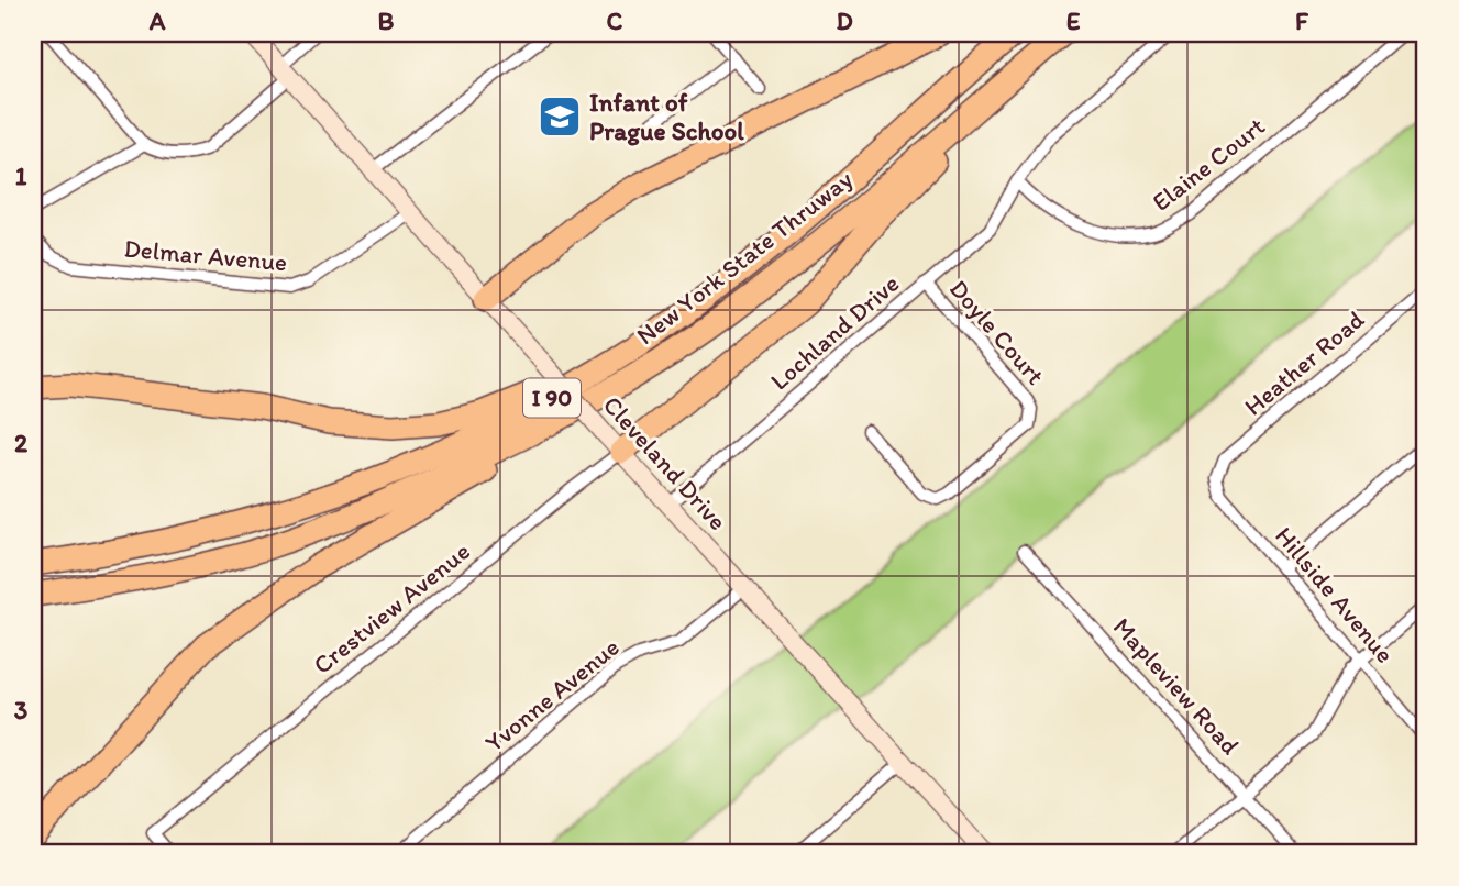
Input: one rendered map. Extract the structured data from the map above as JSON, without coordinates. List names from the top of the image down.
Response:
{
  "streets": {
    "highway": ["New York State Thruway", "I 90"],
    "street": [
      "Elaine Court",
      "Delmar Avenue",
      "Lochland Drive",
      "Doyle Court",
      "Heather Road",
      "Cleveland Drive",
      "Hillside Avenue",
      "Crestview Avenue",
      "Mapleview Road",
      "Yvonne Avenue"
    ]
  },
  "crossings": [
    ["Elaine Court", "Lochland Drive"],
    ["Delmar Avenue", "Cleveland Drive"],
    ["Lochland Drive", "Doyle Court"],
    ["Lochland Drive", "Cleveland Drive"],
    ["Heather Road", "Hillside Avenue"],
    ["Cleveland Drive", "Crestview Avenue"],
    ["Cleveland Drive", "Yvonne Avenue"]
  ],
  "places": {
    "school or university": ["Infant of Prague School"]
  },
  "grid": {
    "columns": [
      "A",
      "B",
      "C",
      "D",
      "E",
      "F"
    ],
    "rows": ["1", "2", "3"]
  }
}
